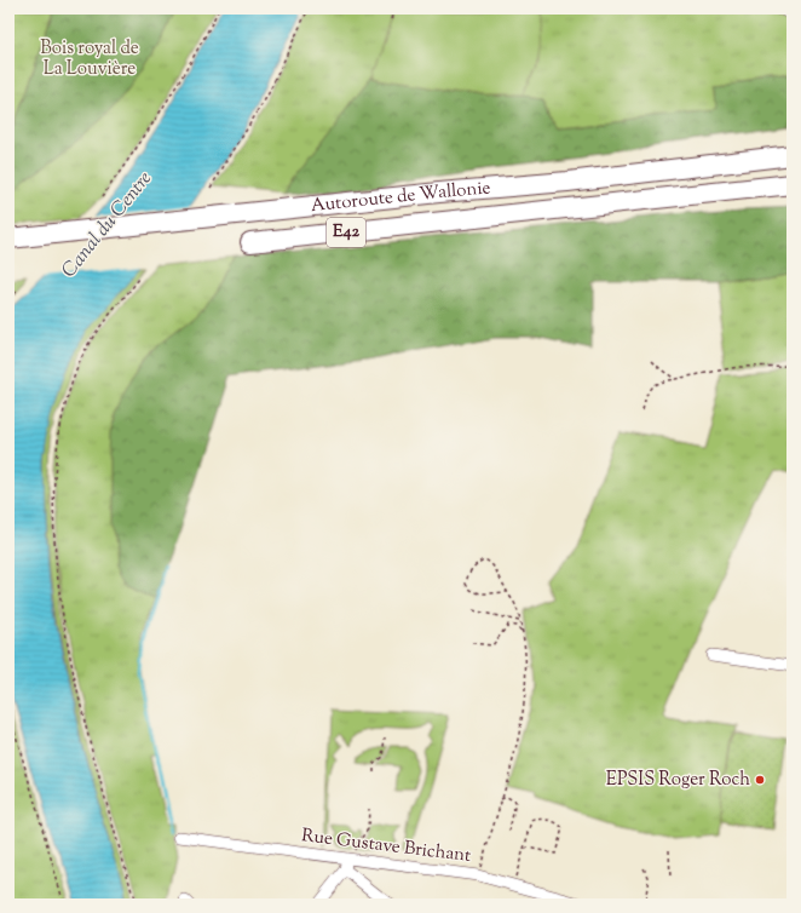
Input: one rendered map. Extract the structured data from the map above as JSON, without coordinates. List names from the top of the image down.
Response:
{
  "streets": {
    "highway": ["Autoroute de Wallonie", "E42"],
    "street": ["Rue Gustave Brichant"]
  },
  "water": ["Canal du Centre"],
  "parks": ["Bois royal de La Louvière"],
  "places": ["EPSIS Roger Roch"]
}
